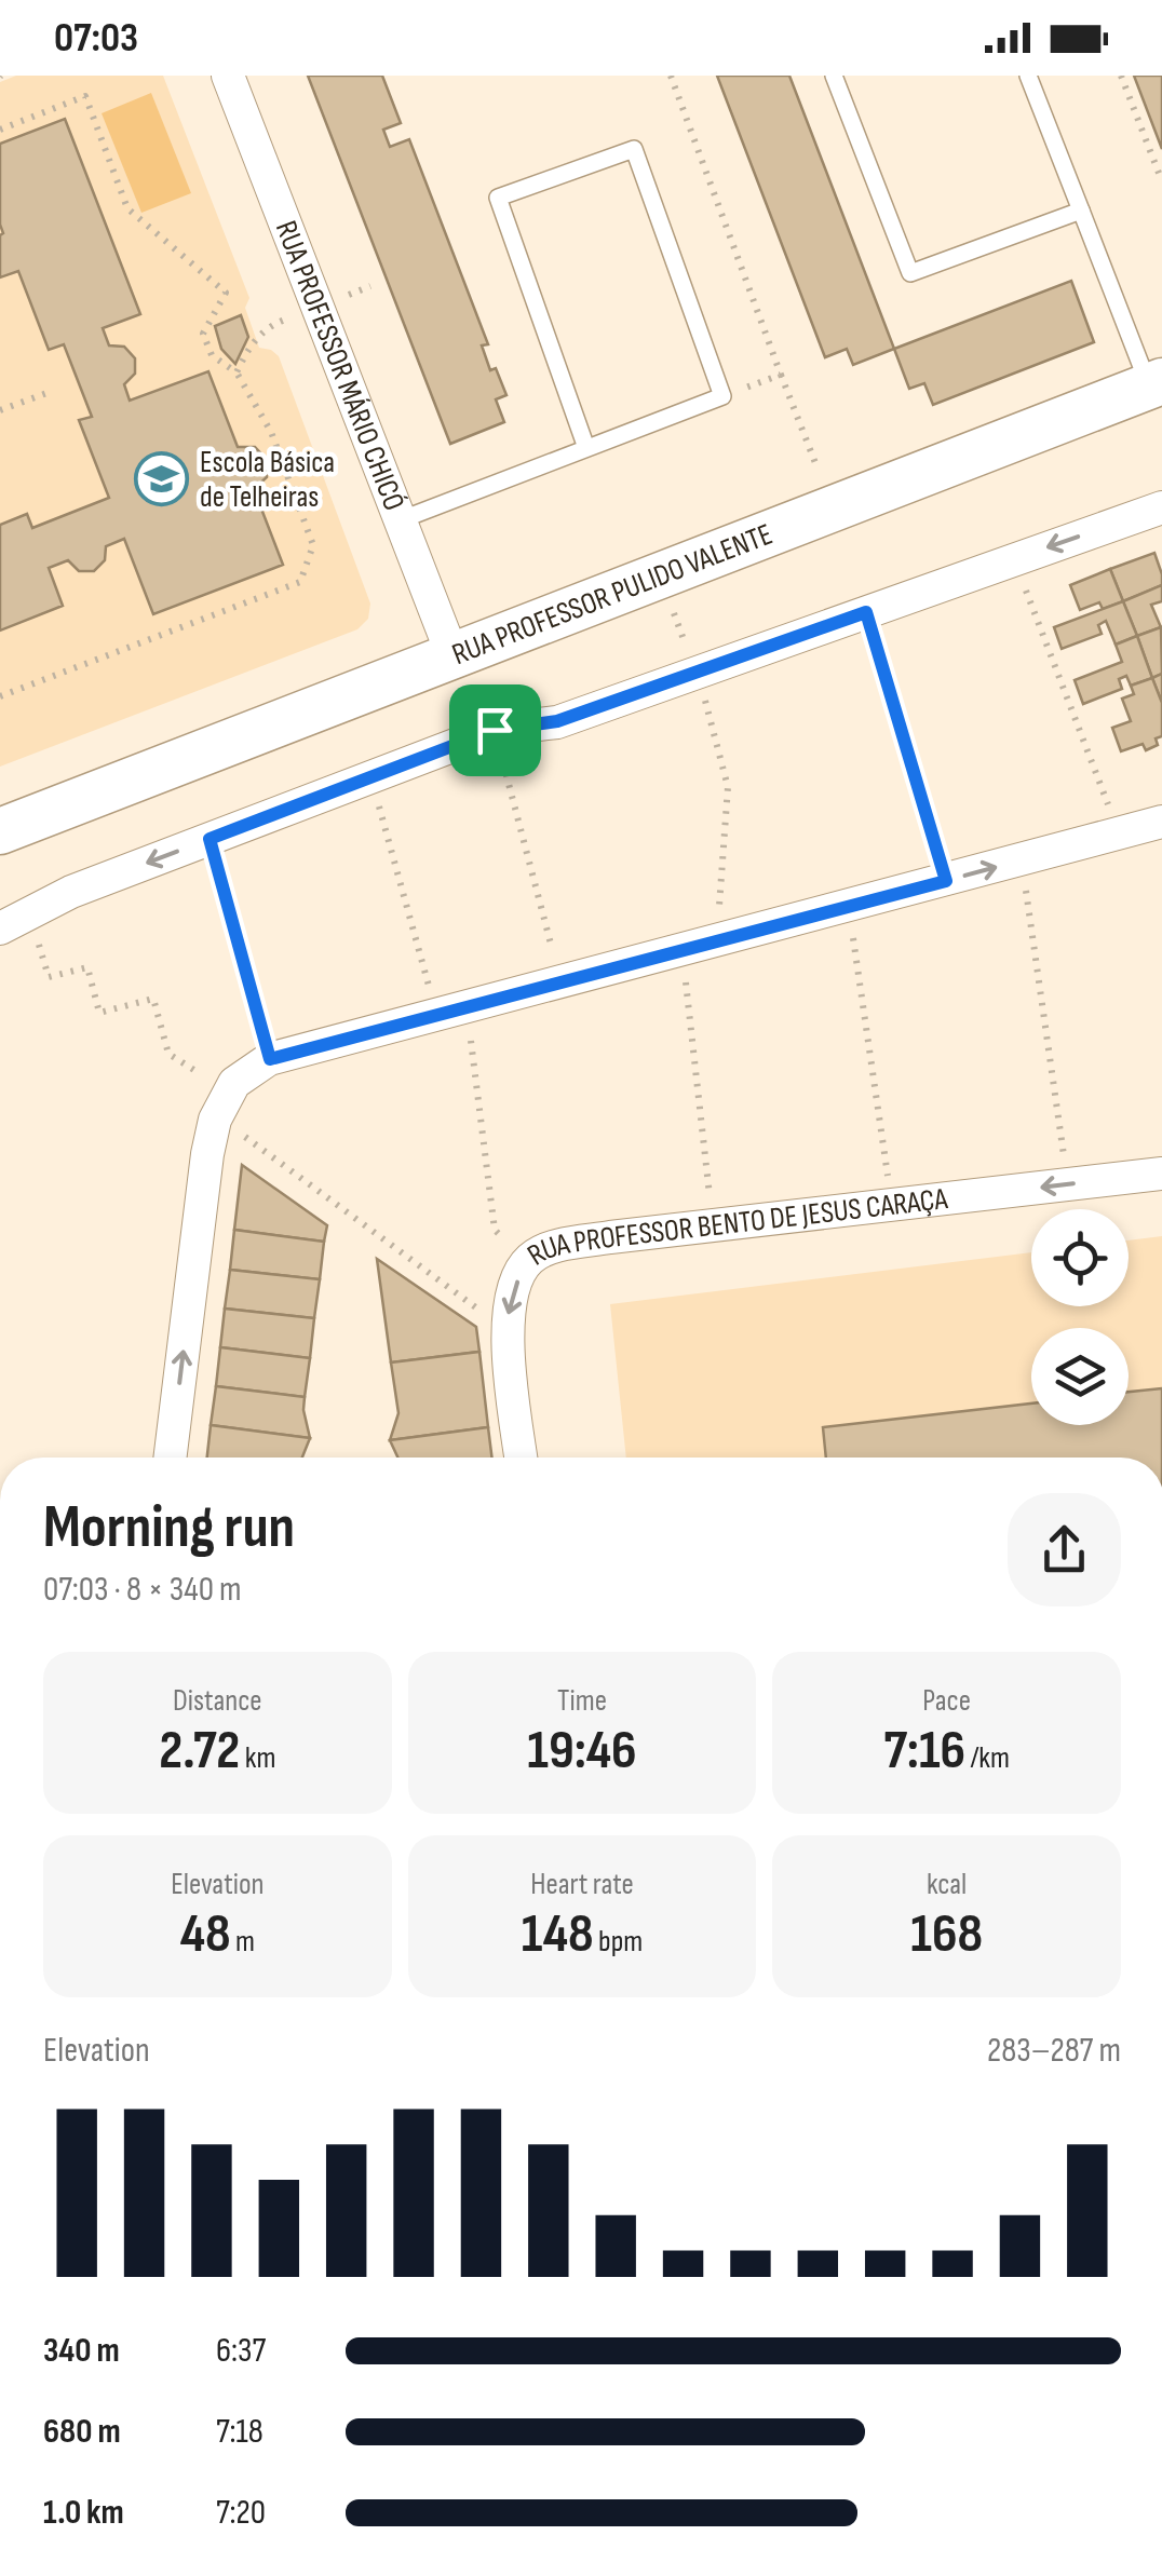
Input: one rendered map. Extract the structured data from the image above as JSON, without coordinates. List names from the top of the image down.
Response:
{
  "streets": {
    "main road": ["RUA PROFESSOR PULIDO VALENTE"],
    "street": ["RUA PROFESSOR MÁRIO CHICÓ", "RUA PROFESSOR BENTO DE JESUS CARAÇA"]
  },
  "crossings": [
    ["RUA PROFESSOR MÁRIO CHICÓ", "RUA PROFESSOR PULIDO VALENTE"]
  ],
  "places": {
    "school or university": ["Escola Básica de Telheiras"]
  },
  "page": {
    "status": "07:03",
    "heading": ["Morning run", "07:03 · 8 × 340 m"],
    "stats": [
      ["Distance", "2.72 km"],
      ["Time", "19:46"],
      ["Pace", "7:16 /km"],
      ["Elevation", "48 m"],
      ["Heart rate", "148 bpm"],
      ["kcal", "168"]
    ],
    "chart": ["Elevation", "283–287 m"],
    "list": [
      {
        "name": "340 m",
        "note": "6:37"
      },
      {
        "name": "680 m",
        "note": "7:18"
      },
      {
        "name": "1.0 km",
        "note": "7:20"
      }
    ]
  }
}
